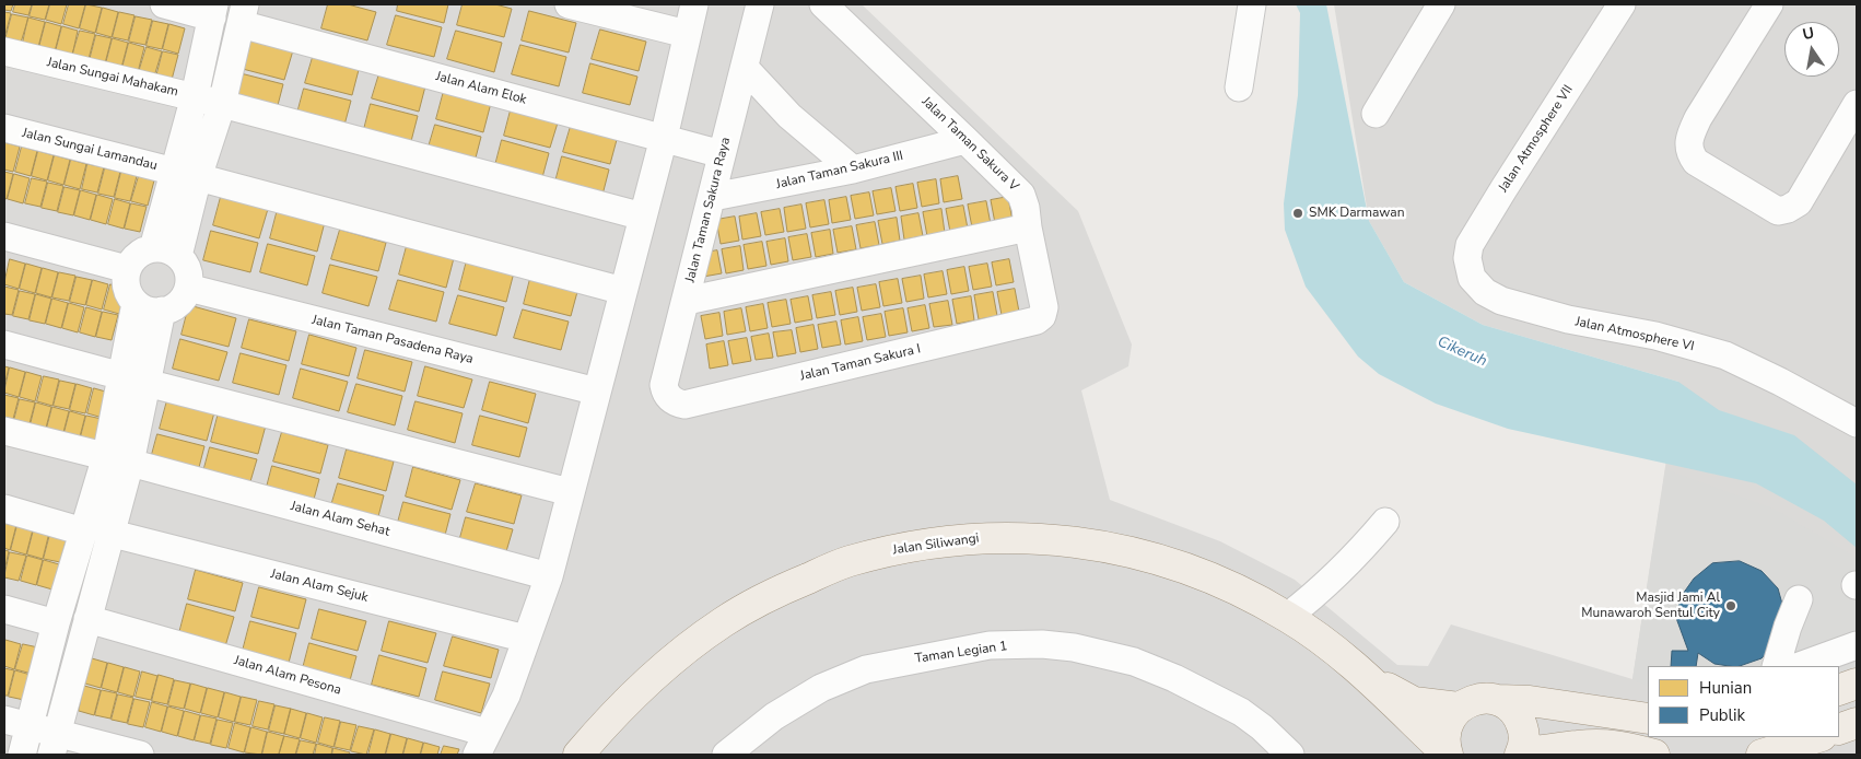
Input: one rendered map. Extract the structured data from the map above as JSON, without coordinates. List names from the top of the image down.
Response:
{
  "streets": {
    "main road": ["Jalan Siliwangi"],
    "street": [
      "Jalan Sungai Mahakam",
      "Jalan Alam Elok",
      "Jalan Atmosphere VII",
      "Jalan Taman Sakura V",
      "Jalan Sungai Lamandau",
      "Jalan Taman Sakura III",
      "Jalan Taman Sakura Raya",
      "Jalan Atmosphere VI",
      "Jalan Taman Pasadena Raya",
      "Jalan Taman Sakura I",
      "Jalan Alam Sehat",
      "Jalan Alam Sejuk",
      "Taman Legian 1",
      "Jalan Alam Pesona"
    ]
  },
  "crossings": [
    ["Jalan Alam Elok", "Jalan Taman Sakura Raya"],
    ["Jalan Atmosphere VII", "Jalan Atmosphere VI"],
    ["Jalan Taman Sakura V", "Jalan Taman Sakura III"],
    ["Jalan Taman Sakura V", "Jalan Taman Sakura I"],
    ["Jalan Taman Sakura III", "Jalan Taman Sakura Raya"],
    ["Jalan Taman Sakura Raya", "Jalan Taman Sakura I"]
  ],
  "water": ["Cikeruh"],
  "places": ["SMK Darmawan", "Masjid Jami Al Munawaroh Sentul City"],
  "legend": ["Hunian", "Publik"],
  "north": "top"
}
